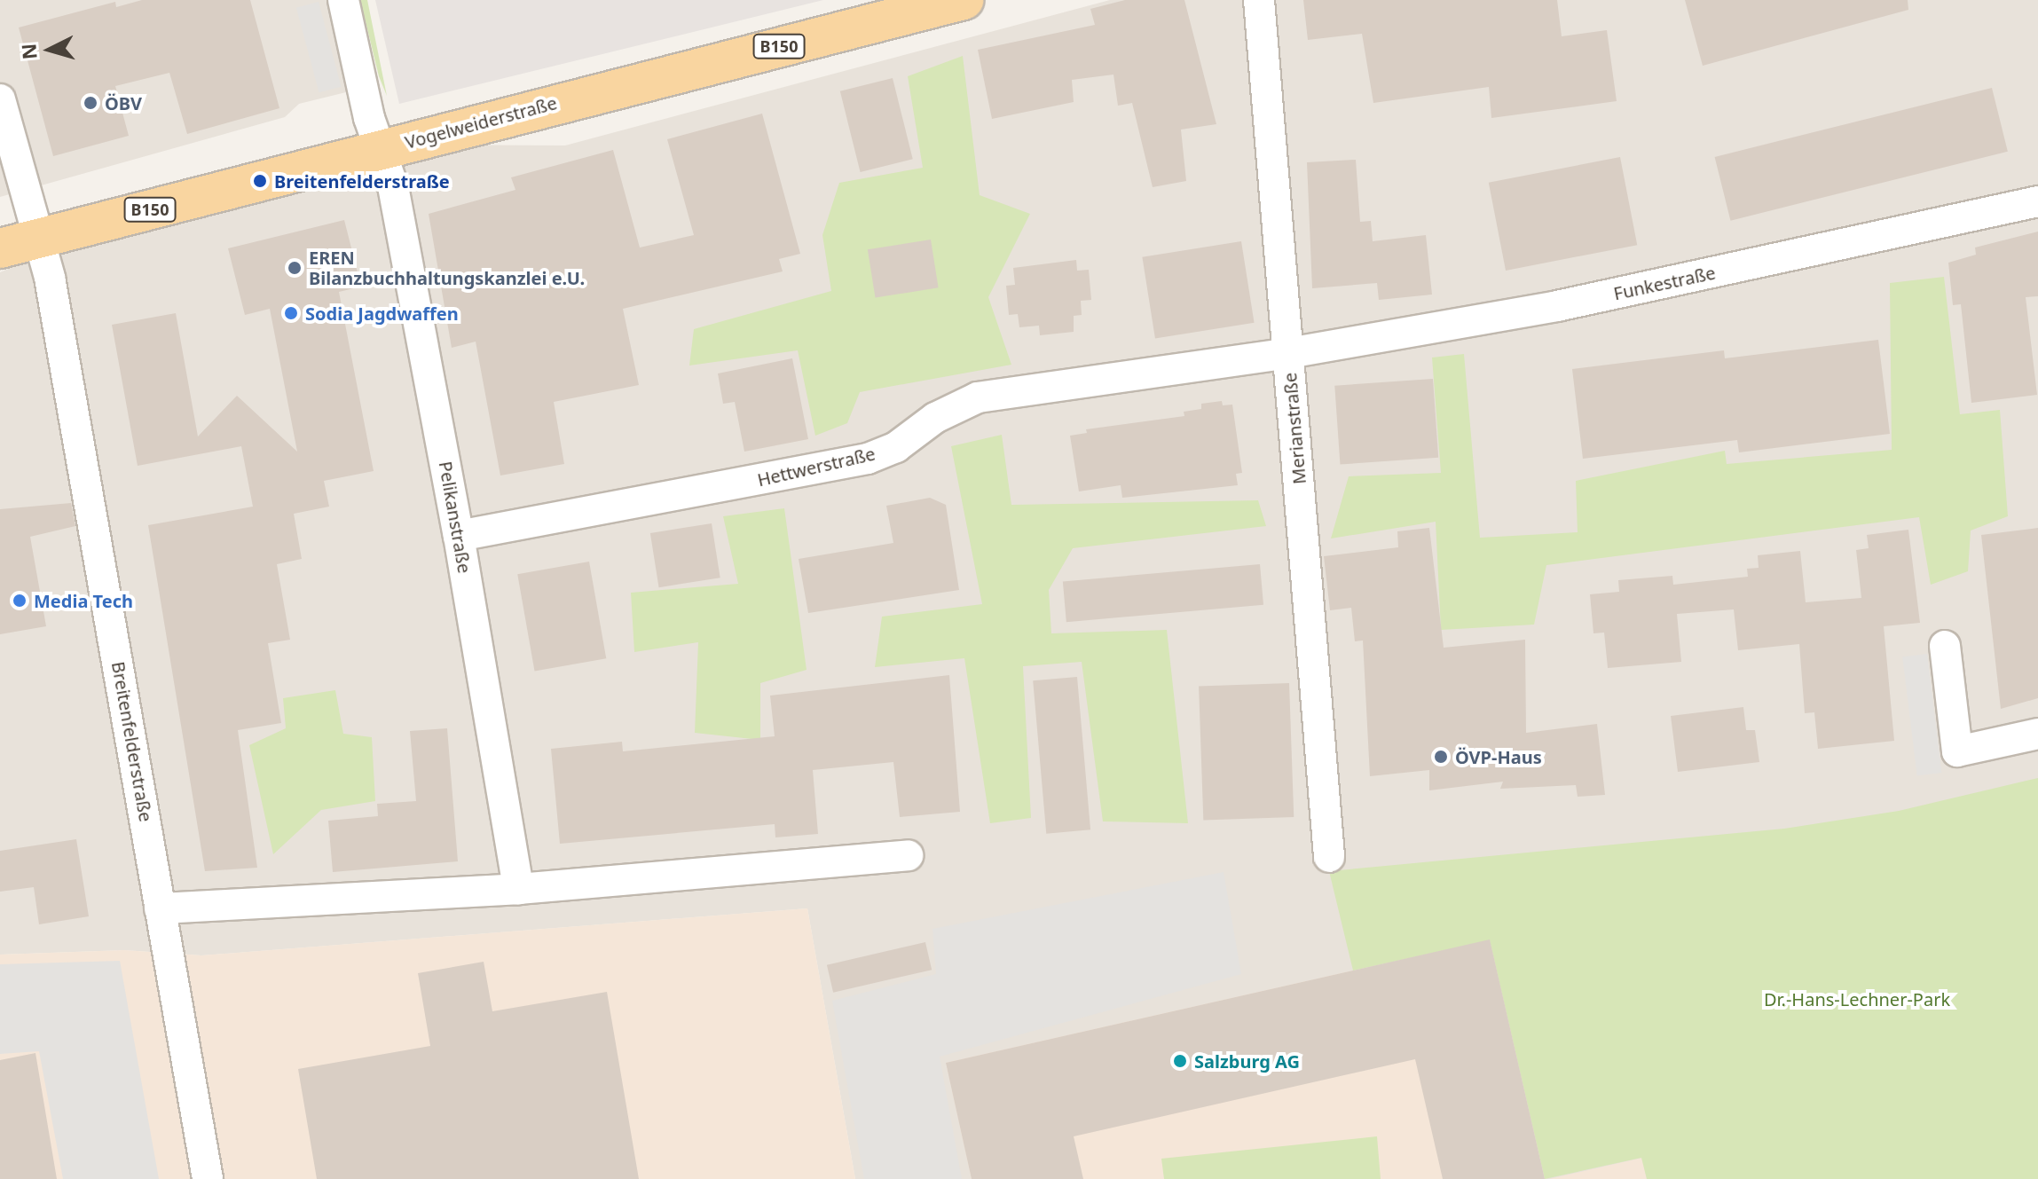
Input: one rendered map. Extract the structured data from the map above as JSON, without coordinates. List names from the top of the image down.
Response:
{
  "streets": {
    "main road": ["B150", "Vogelweiderstraße"],
    "street": [
      "Funkestraße",
      "Merianstraße",
      "Hettwerstraße",
      "Pelikanstraße",
      "Breitenfelderstraße"
    ]
  },
  "crossings": [
    ["Vogelweiderstraße", "Pelikanstraße"],
    ["Vogelweiderstraße", "Breitenfelderstraße"],
    ["Funkestraße", "Merianstraße"],
    ["Funkestraße", "Hettwerstraße"],
    ["Merianstraße", "Hettwerstraße"],
    ["Hettwerstraße", "Pelikanstraße"]
  ],
  "parks": ["Dr.-Hans-Lechner-Park"],
  "places": [
    "ÖBV",
    "Breitenfelderstraße",
    "EREN Bilanzbuchhaltungskanzlei e.U.",
    "Sodia Jagdwaffen",
    "Media Tech",
    "ÖVP-Haus",
    "Salzburg AG"
  ],
  "north": "left"
}
